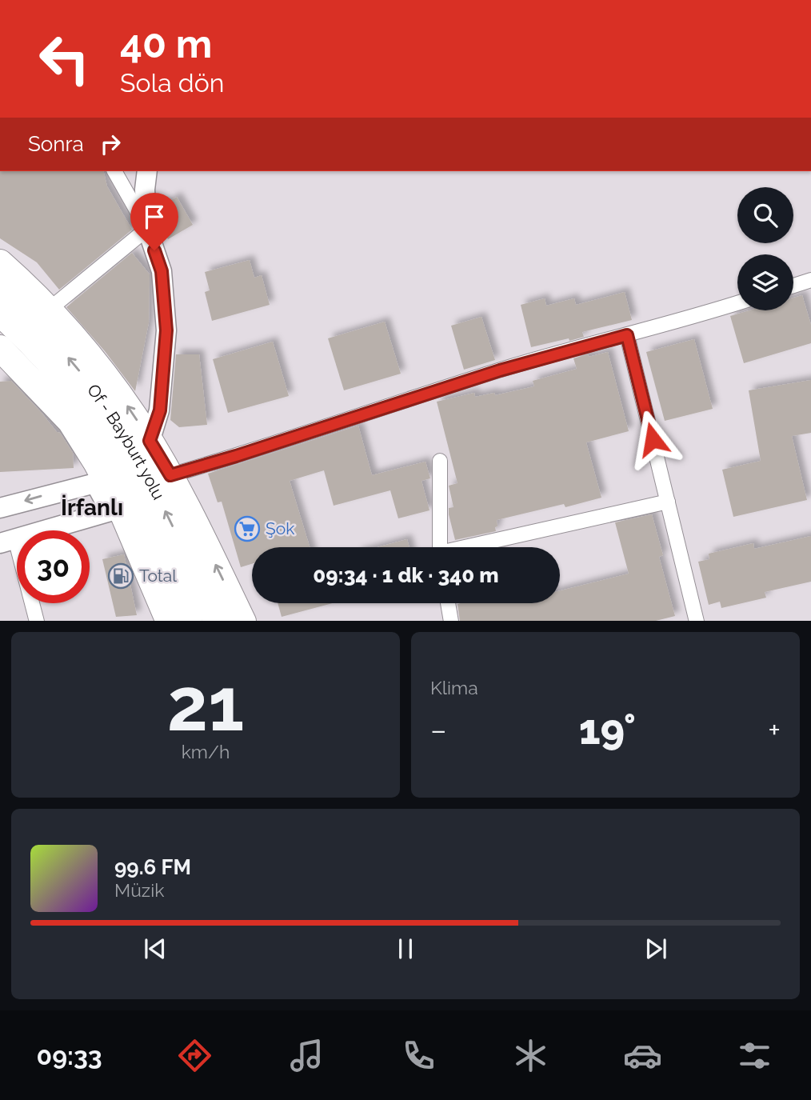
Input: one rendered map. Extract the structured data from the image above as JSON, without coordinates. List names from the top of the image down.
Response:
{
  "streets": {
    "highway": ["Of - Bayburt yolu"]
  },
  "districts": ["İrfanlı"],
  "places": {
    "supermarket": ["Şok"],
    "fuel station": ["Total"]
  },
  "page": {
    "turn": ["40 m", "Sola dön"],
    "then": "Sonra",
    "limit": "30",
    "trip": "09:34 · 1 dk · 340 m",
    "tile": [
      ["21", "km/h"],
      "Klima"
    ],
    "heat": ["−", "19°", "+"],
    "song": ["99.6 FM", "Müzik"],
    "tabs": "09:33"
  }
}
